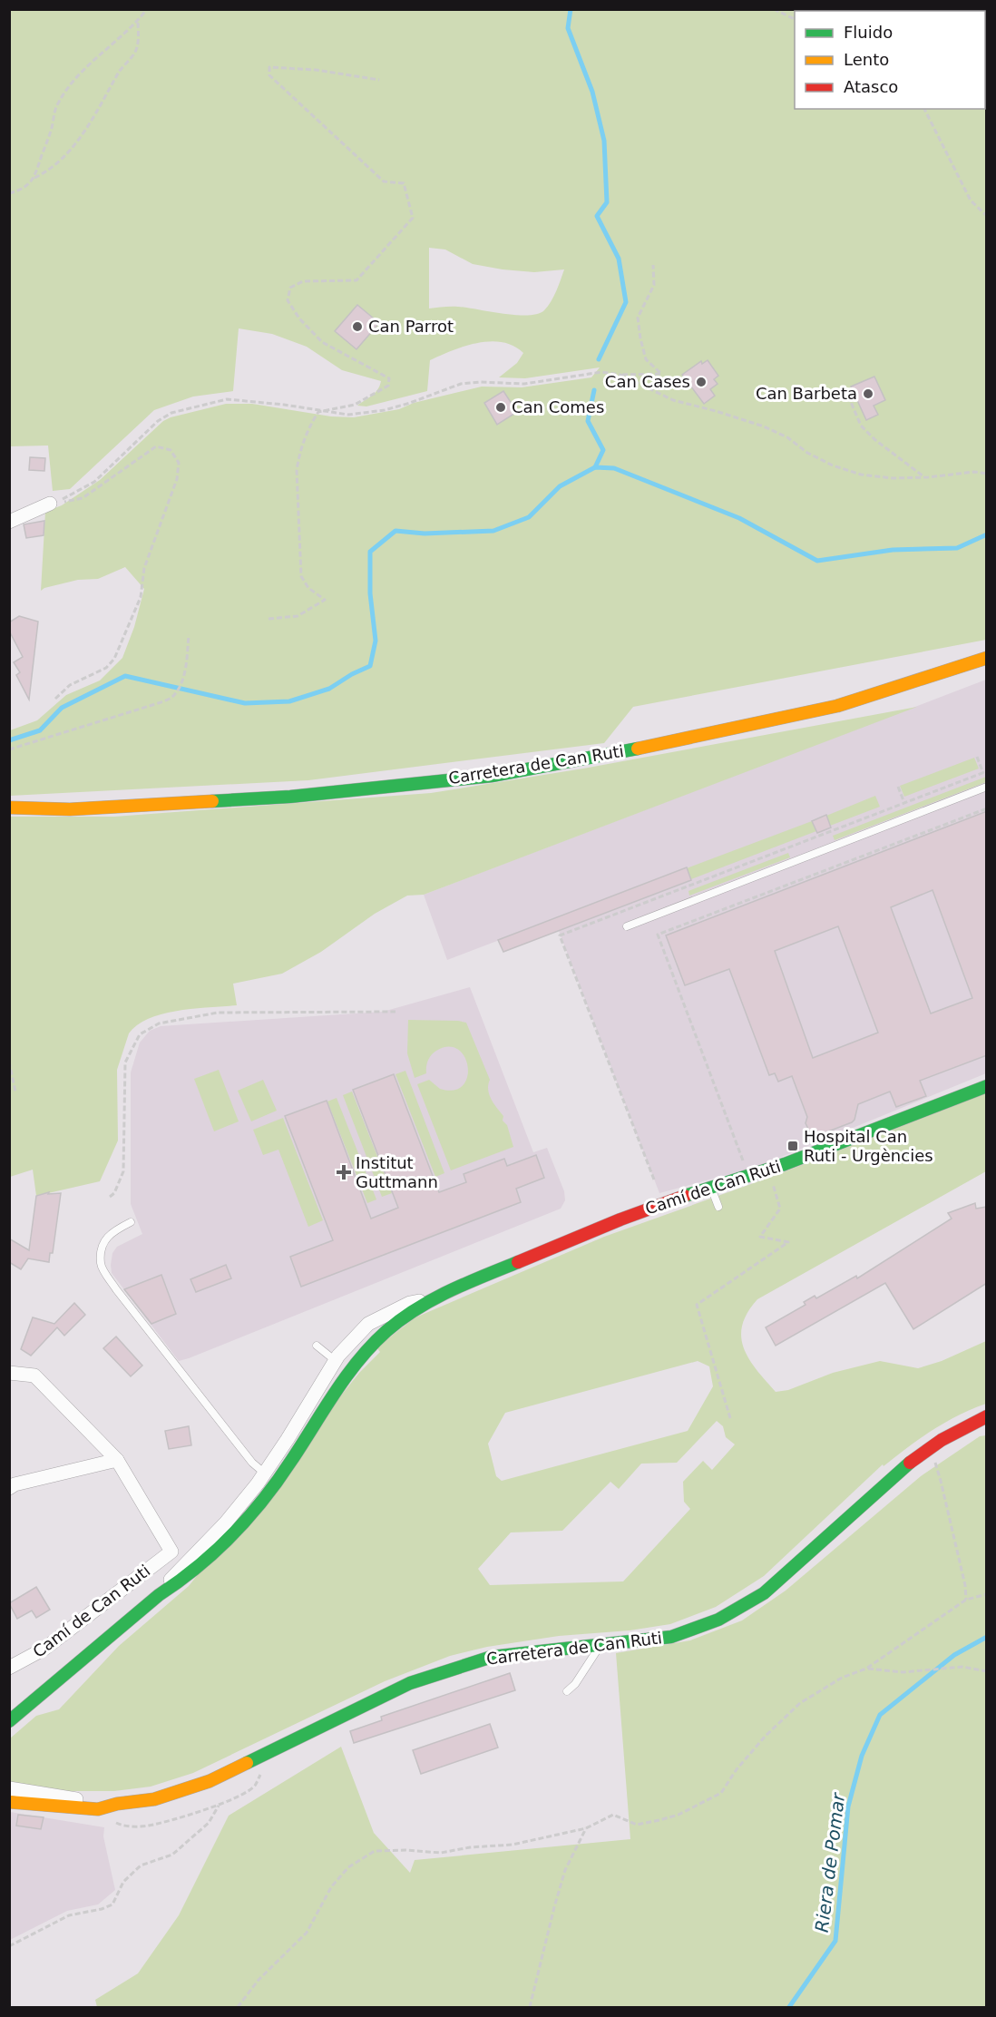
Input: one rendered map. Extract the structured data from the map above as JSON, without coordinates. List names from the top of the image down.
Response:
{
  "streets": {
    "street": ["Carretera de Can Ruti", "Camí de Can Ruti"]
  },
  "water": ["Riera de Pomar"],
  "places": {
    "other": [
      "Can Parrot",
      "Can Cases",
      "Can Barbeta",
      "Can Comes"
    ],
    "transit": ["Hospital Can Ruti - Urgències"],
    "health": ["Institut Guttmann"]
  },
  "legend": ["Fluido", "Lento", "Atasco"]
}
